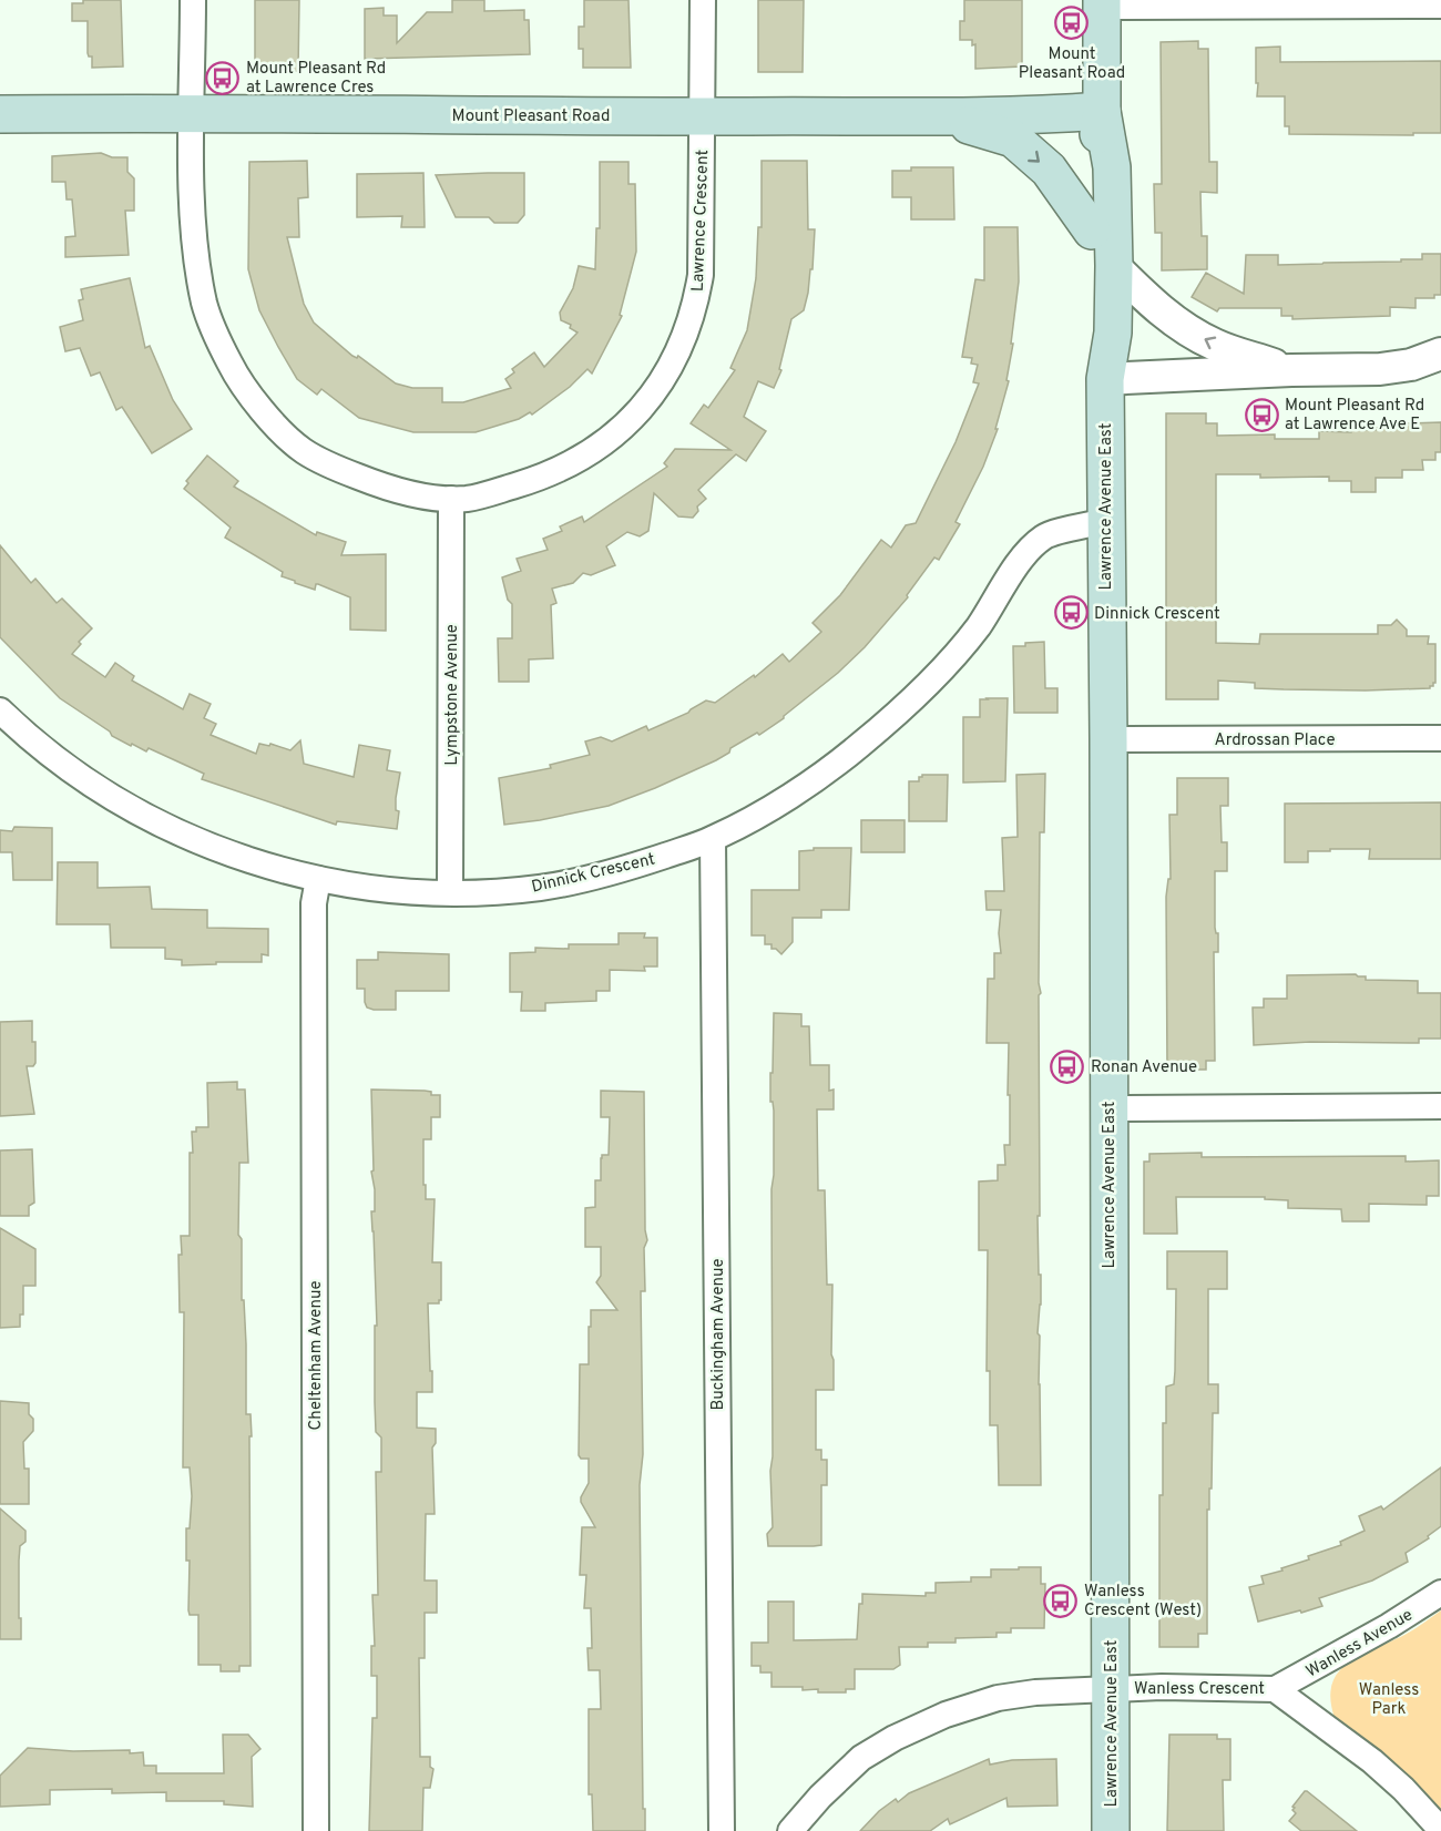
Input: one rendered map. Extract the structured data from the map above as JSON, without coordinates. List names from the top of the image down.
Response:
{
  "streets": {
    "main road": ["Mount Pleasant Road", "Lawrence Avenue East"],
    "street": [
      "Lawrence Crescent",
      "Lympstone Avenue",
      "Ardrossan Place",
      "Dinnick Crescent",
      "Buckingham Avenue",
      "Cheltenham Avenue",
      "Wanless Avenue",
      "Wanless Crescent"
    ]
  },
  "crossings": [
    ["Mount Pleasant Road", "Lawrence Crescent"],
    ["Mount Pleasant Road", "Lawrence Avenue East"],
    ["Lawrence Crescent", "Lympstone Avenue"],
    ["Lawrence Avenue East", "Ardrossan Place"],
    ["Lawrence Avenue East", "Dinnick Crescent"],
    ["Lawrence Avenue East", "Wanless Crescent"],
    ["Lympstone Avenue", "Dinnick Crescent"],
    ["Dinnick Crescent", "Buckingham Avenue"],
    ["Dinnick Crescent", "Cheltenham Avenue"],
    ["Wanless Avenue", "Wanless Crescent"]
  ],
  "parks": ["Wanless Park"],
  "places": {
    "bus stop": [
      "Mount Pleasant Road",
      "Mount Pleasant Rd at Lawrence Cres",
      "Mount Pleasant Rd at Lawrence Ave E",
      "Dinnick Crescent",
      "Ronan Avenue",
      "Wanless Crescent (West)"
    ]
  }
}
